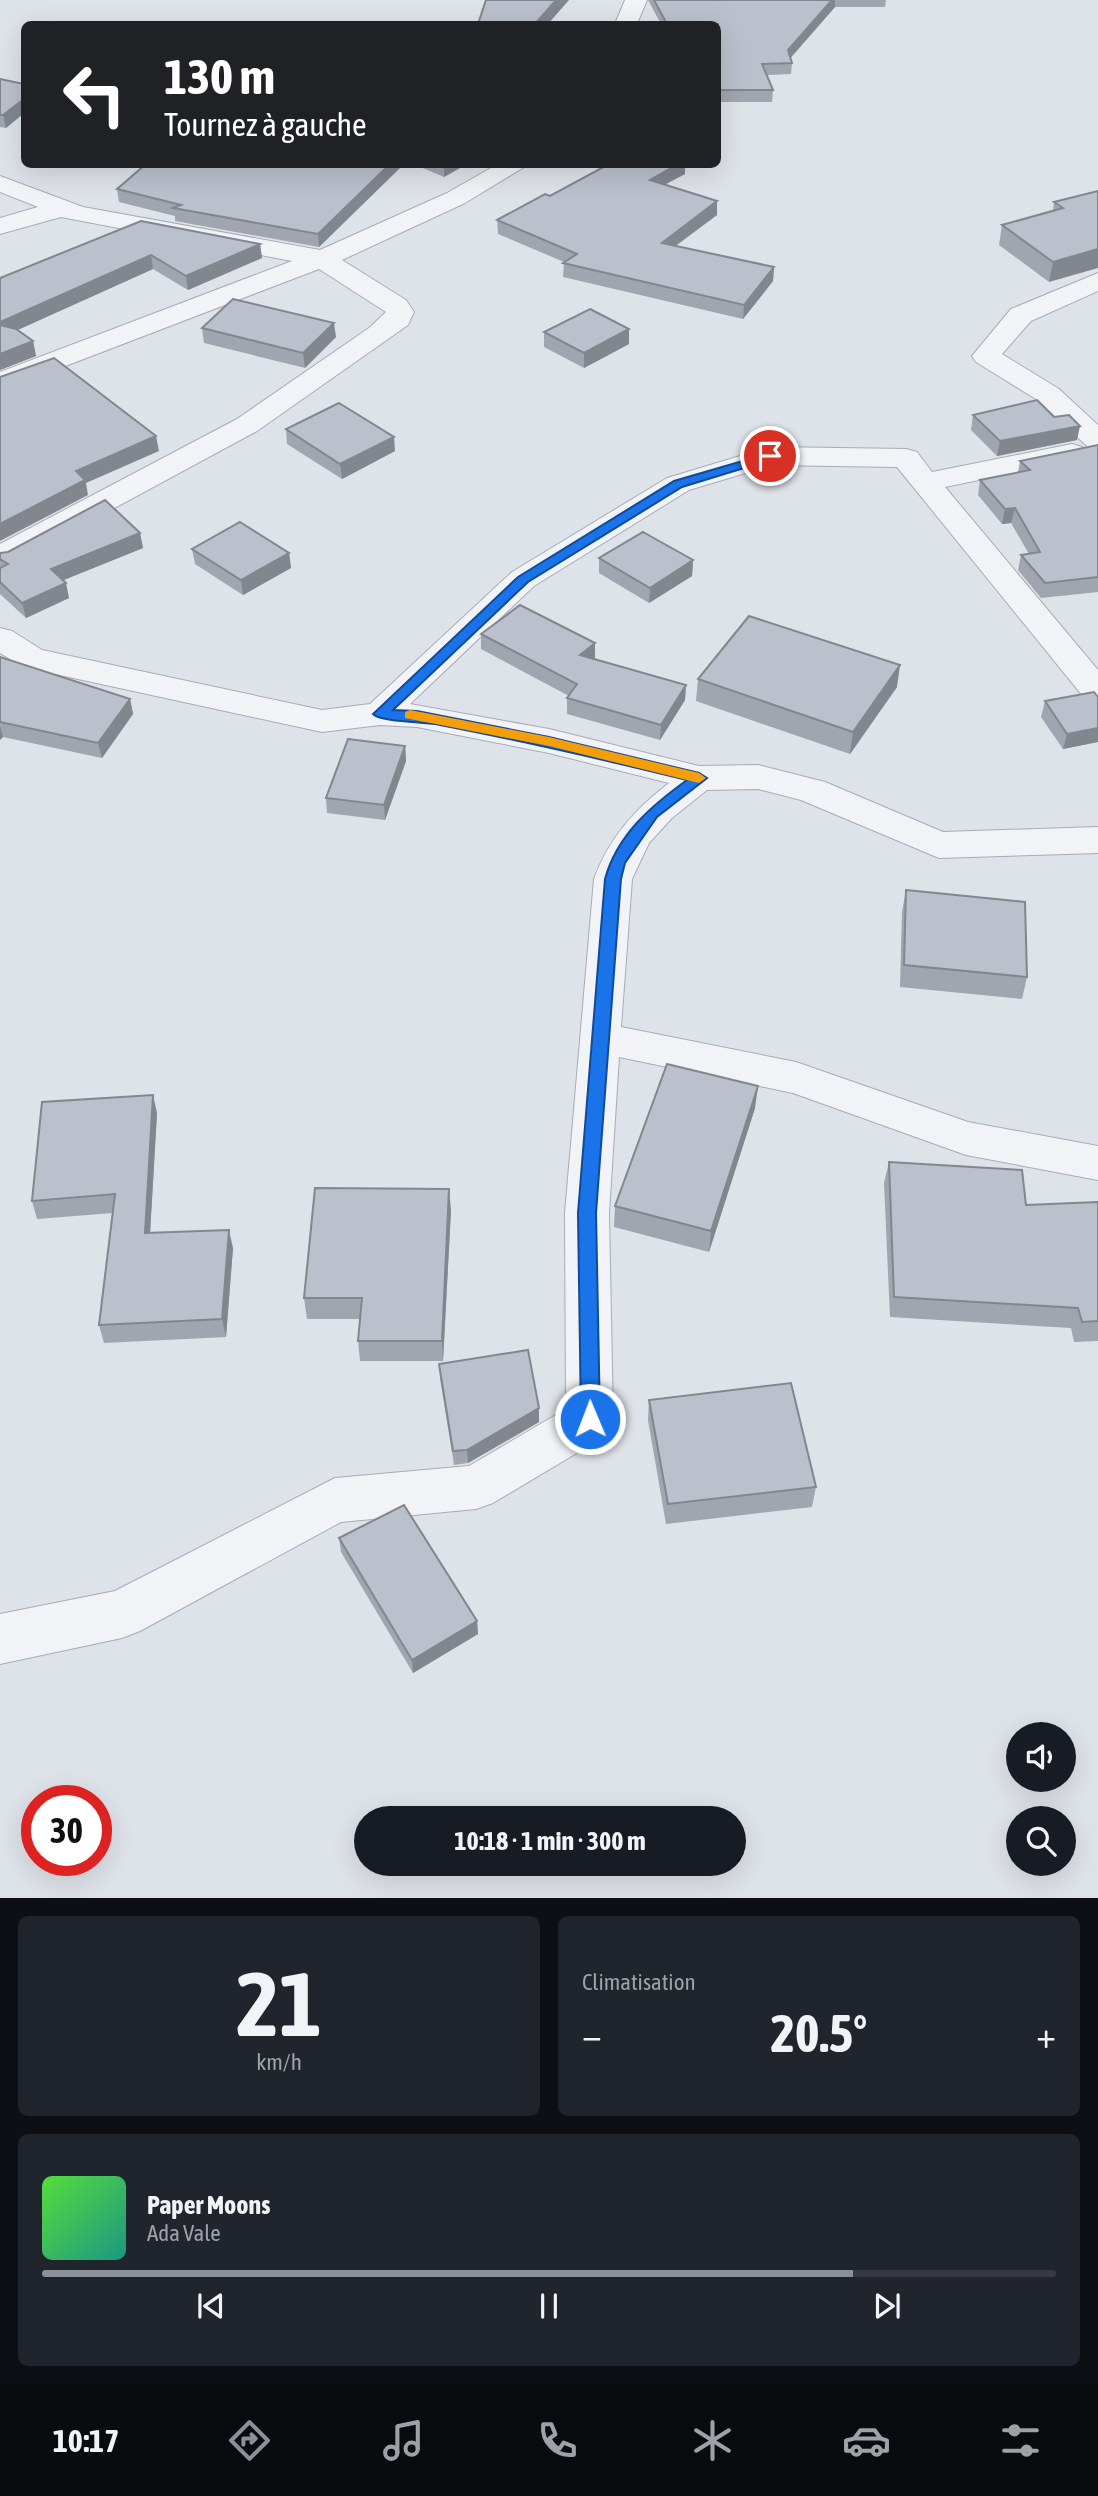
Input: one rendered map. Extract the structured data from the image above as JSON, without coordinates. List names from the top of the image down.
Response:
{
  "page": {
    "turn": ["130 m", "Tournez à gauche"],
    "limit": "30",
    "trip": "10:18 · 1 min · 300 m",
    "tile": [
      ["21", "km/h"],
      "Climatisation"
    ],
    "heat": ["−", "20.5°", "+"],
    "song": ["Paper Moons", "Ada Vale"],
    "tabs": "10:17"
  }
}
